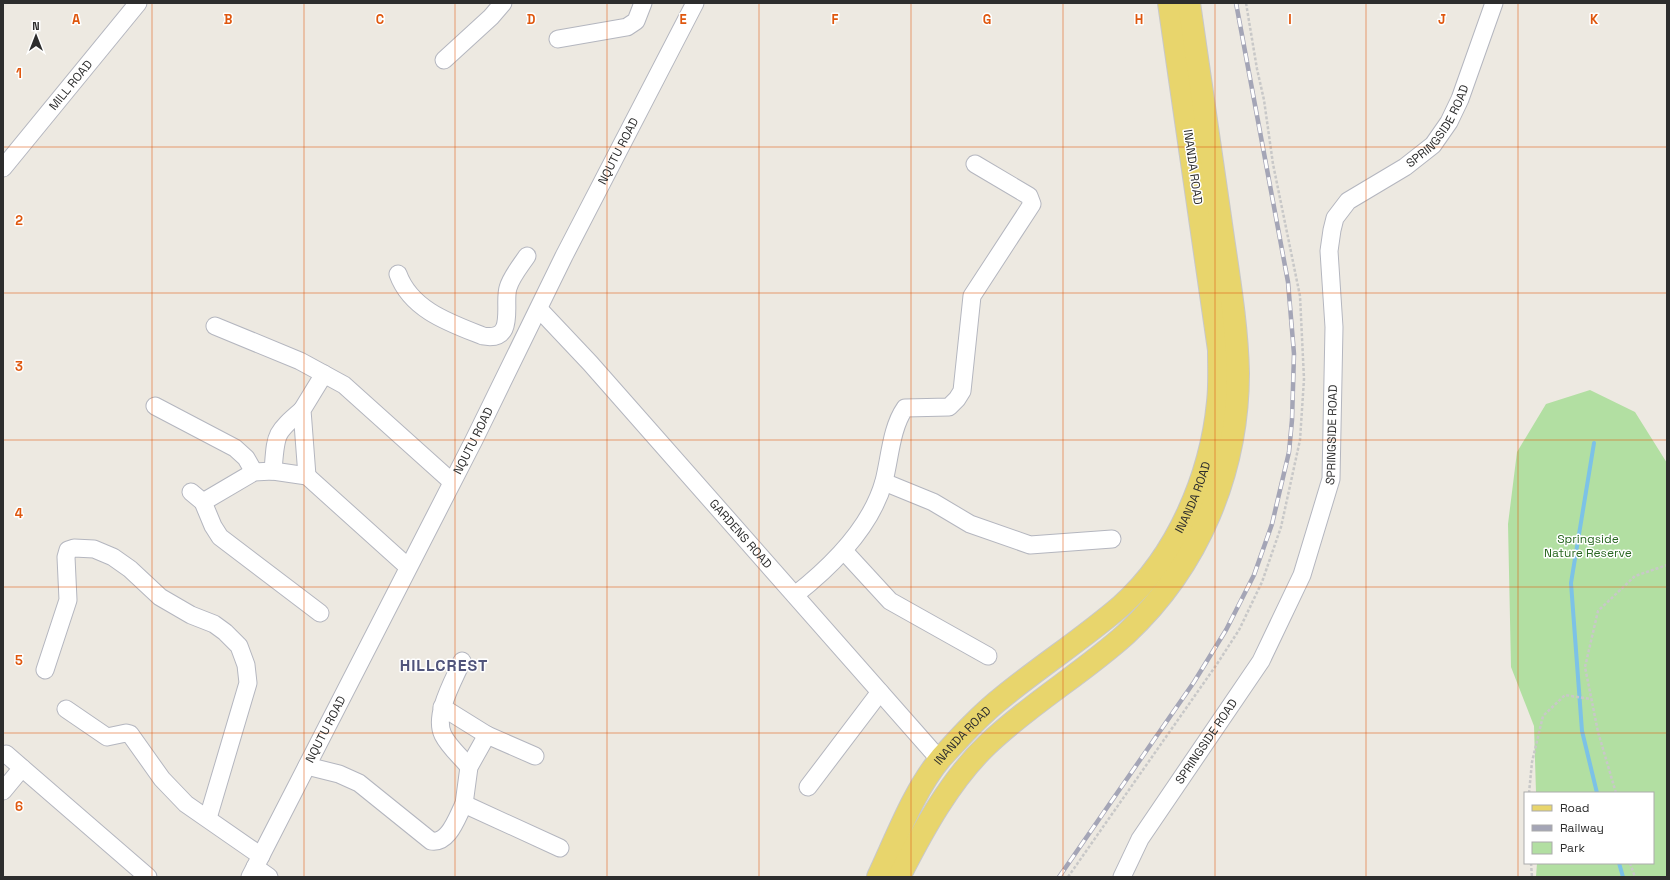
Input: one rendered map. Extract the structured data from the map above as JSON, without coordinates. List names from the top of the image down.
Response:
{
  "streets": {
    "main road": ["INANDA ROAD"],
    "street": [
      "MILL ROAD",
      "SPRINGSIDE ROAD",
      "NQUTU ROAD",
      "GARDENS ROAD"
    ]
  },
  "crossings": [
    ["NQUTU ROAD", "GARDENS ROAD"],
    ["INANDA ROAD", "GARDENS ROAD"]
  ],
  "districts": ["HILLCREST"],
  "parks": ["Springside Nature Reserve"],
  "legend": ["Road", "Railway", "Park"],
  "north": "top",
  "grid": {
    "columns": [
      "A",
      "B",
      "C",
      "D",
      "E",
      "F",
      "G",
      "H",
      "I",
      "J",
      "K"
    ],
    "rows": [
      "1",
      "2",
      "3",
      "4",
      "5",
      "6"
    ]
  }
}
